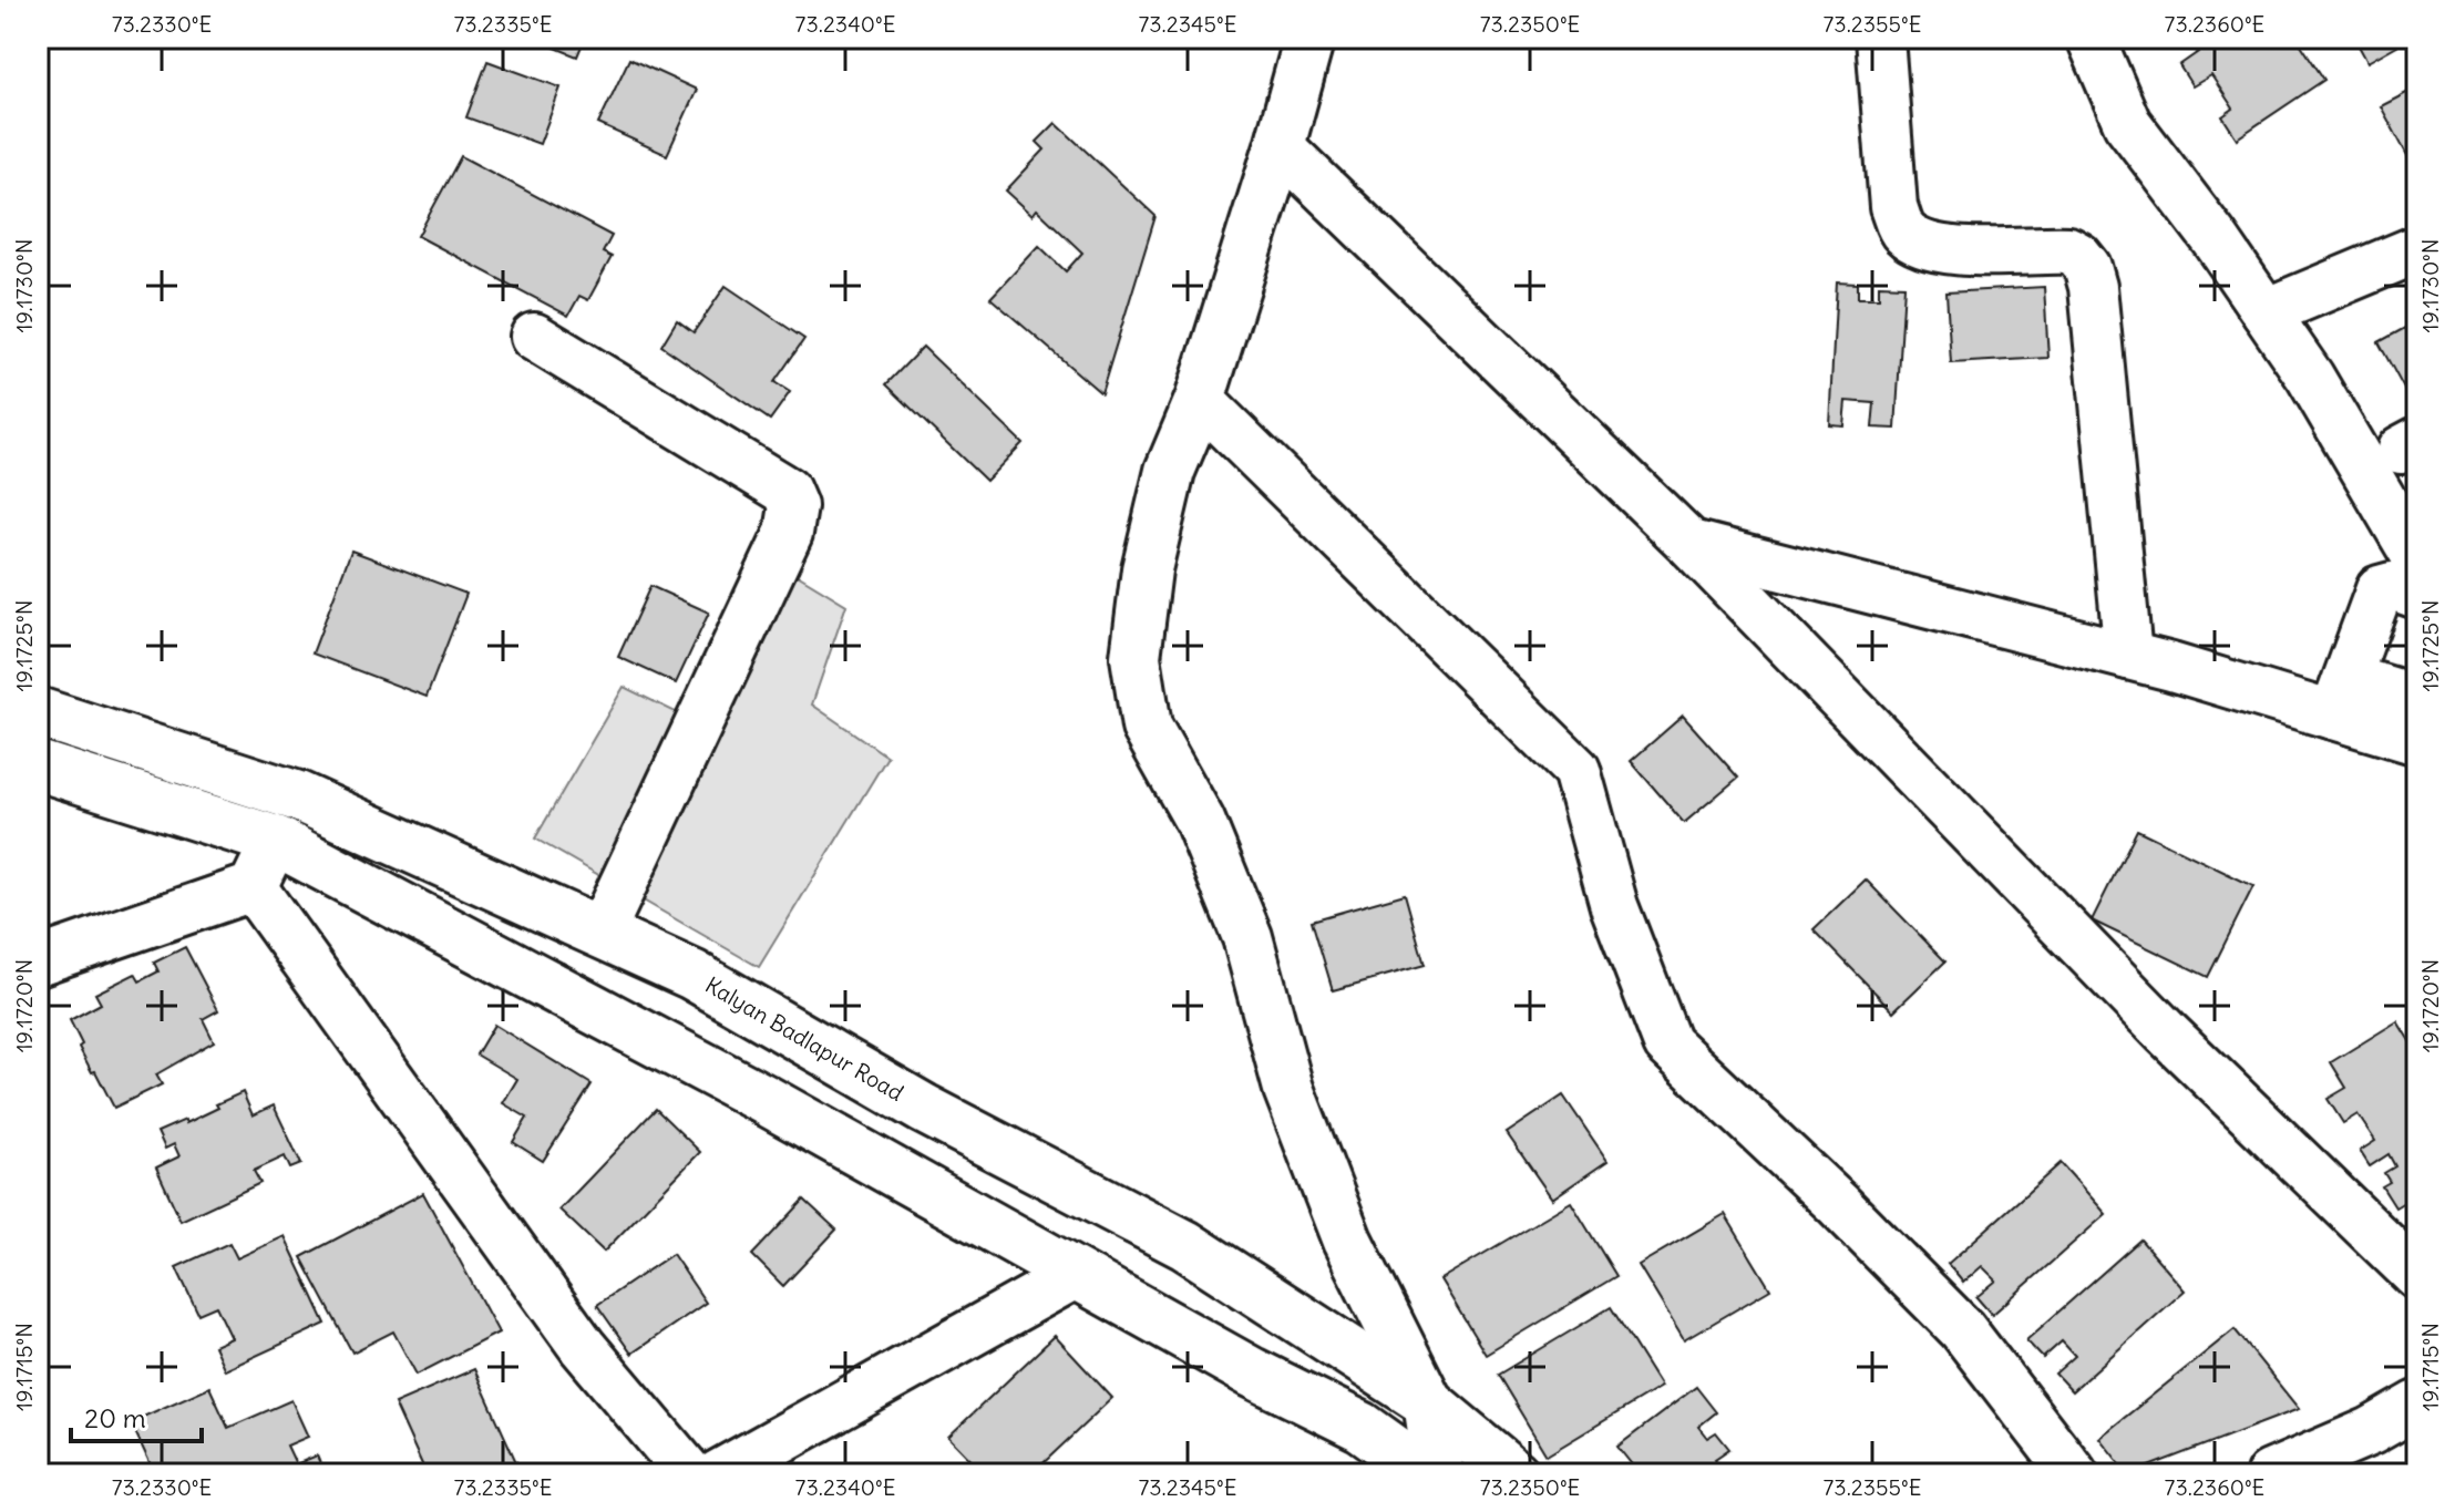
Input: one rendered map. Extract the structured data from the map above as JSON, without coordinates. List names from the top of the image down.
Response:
{
  "streets": {
    "main road": ["Kalyan Badlapur Road"]
  },
  "scale_bar": "20 m",
  "coordinates": [
    "73.2330°E",
    "73.2335°E",
    "73.2340°E",
    "73.2345°E",
    "73.2350°E",
    "73.2355°E",
    "73.2360°E",
    "19.1730°N",
    "19.1725°N",
    "19.1720°N",
    "19.1715°N"
  ]
}
